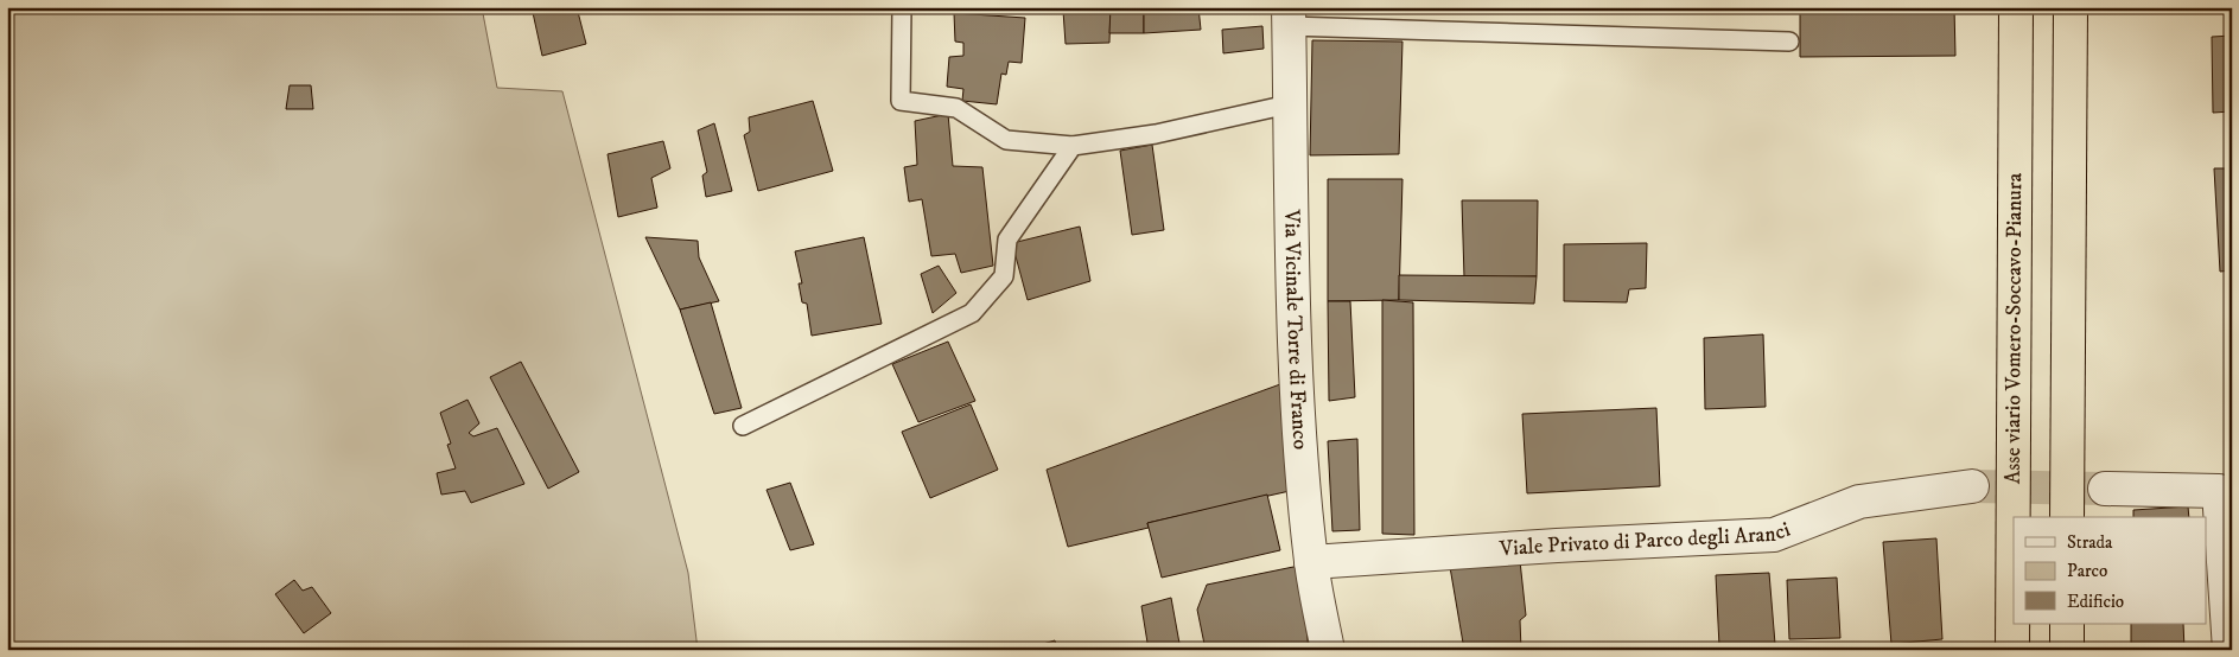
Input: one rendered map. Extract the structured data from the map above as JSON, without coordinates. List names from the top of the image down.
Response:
{
  "streets": {
    "highway": ["Asse viario Vomero-Soccavo-Pianura"],
    "street": ["Via Vicinale Torre di Franco", "Viale Privato di Parco degli Aranci"]
  },
  "crossings": [
    ["Via Vicinale Torre di Franco", "Viale Privato di Parco degli Aranci"]
  ],
  "legend": ["Strada", "Parco", "Edificio"]
}
